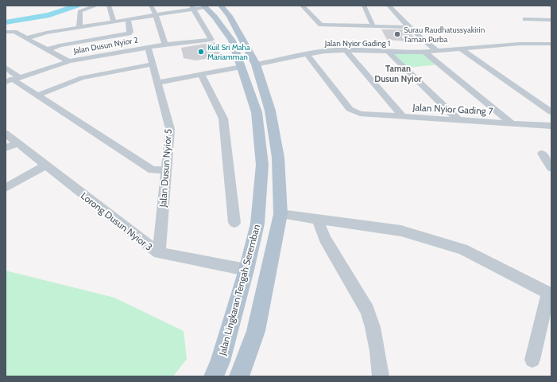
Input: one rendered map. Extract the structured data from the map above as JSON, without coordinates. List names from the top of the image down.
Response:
{
  "streets": {
    "main road": ["Jalan Lingkaran Tengah Seremban"],
    "street": [
      "Jalan Nyior Gading 1",
      "Jalan Dusun Nyior 2",
      "Jalan Nyior Gading 7",
      "Jalan Dusun Nyior 5",
      "Lorong Dusun Nyior 3"
    ]
  },
  "crossings": [
    ["Jalan Nyior Gading 1", "Jalan Nyior Gading 7"],
    ["Jalan Dusun Nyior 2", "Jalan Dusun Nyior 5"],
    ["Jalan Dusun Nyior 2", "Jalan Lingkaran Tengah Seremban"],
    ["Jalan Dusun Nyior 5", "Lorong Dusun Nyior 3"],
    ["Lorong Dusun Nyior 3", "Jalan Lingkaran Tengah Seremban"]
  ],
  "districts": ["Taman Dusun Nyior"],
  "places": ["Surau Raudhatussyakirin Taman Purba", "Kuil Sri Maha Mariamman"]
}
